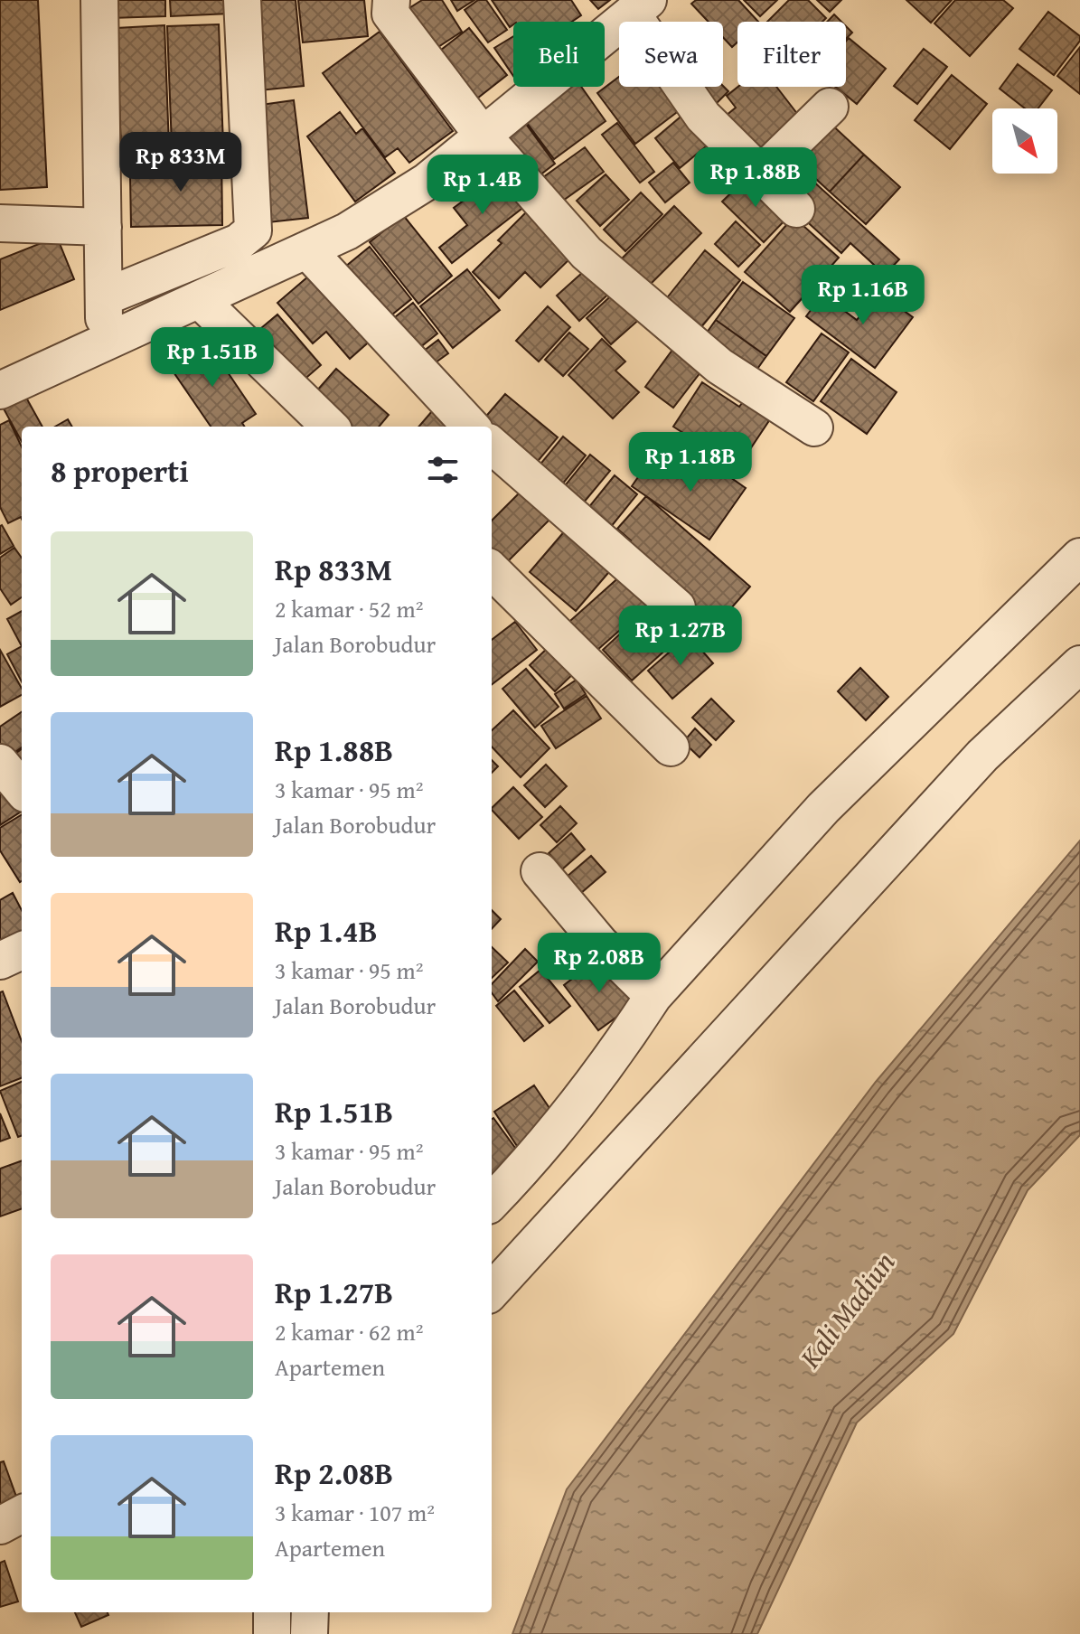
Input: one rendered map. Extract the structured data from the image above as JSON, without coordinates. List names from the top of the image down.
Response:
{
  "water": ["Kali Madiun"],
  "north": "bottom right",
  "page": {
    "chip": ["Beli", "Sewa", "Filter"],
    "price": [
      "Rp 833M",
      "Rp 1.88B",
      "Rp 1.4B",
      "Rp 1.16B",
      "Rp 1.51B",
      "Rp 1.18B",
      "Rp 1.27B",
      "Rp 2.08B"
    ],
    "heading": "8 properti",
    "list": [
      {
        "name": "Rp 833M",
        "note": "2 kamar · 52 m² · Jalan Borobudur"
      },
      {
        "name": "Rp 1.88B",
        "note": "3 kamar · 95 m² · Jalan Borobudur"
      },
      {
        "name": "Rp 1.4B",
        "note": "3 kamar · 95 m² · Jalan Borobudur"
      },
      {
        "name": "Rp 1.51B",
        "note": "3 kamar · 95 m² · Jalan Borobudur"
      },
      {
        "name": "Rp 1.27B",
        "note": "2 kamar · 62 m² · Apartemen"
      },
      {
        "name": "Rp 2.08B",
        "note": "3 kamar · 107 m² · Apartemen"
      }
    ]
  }
}
